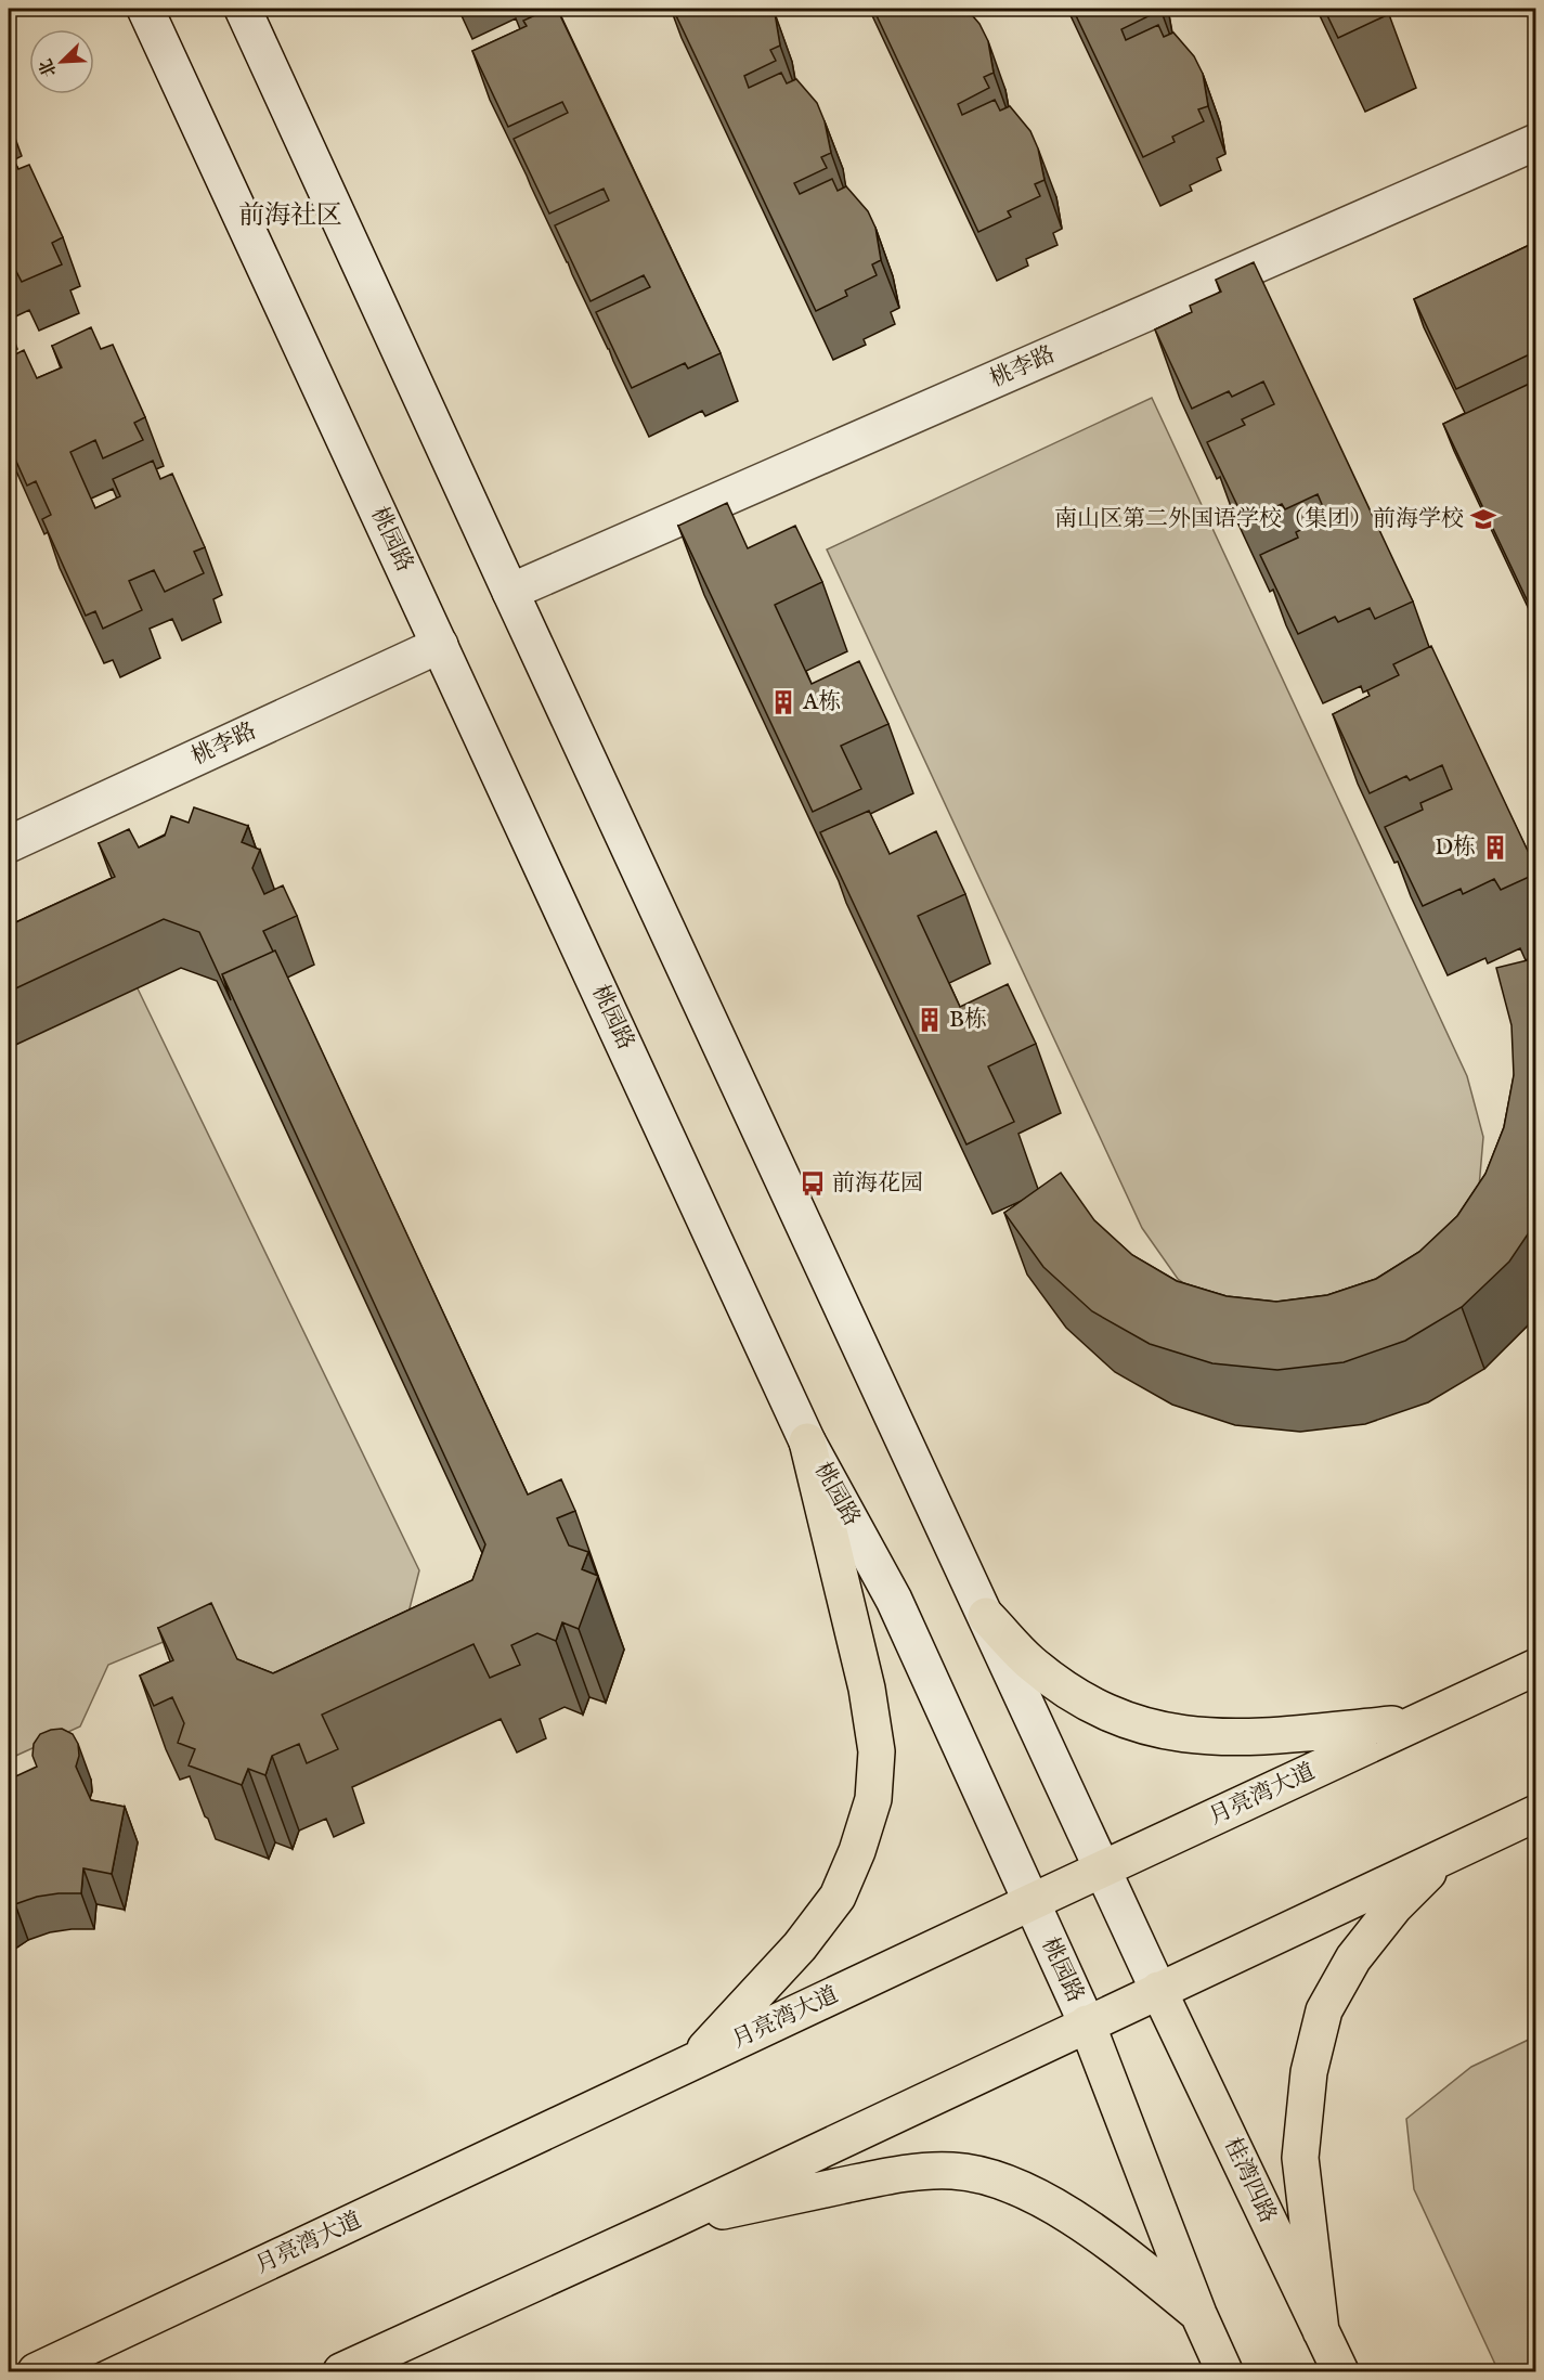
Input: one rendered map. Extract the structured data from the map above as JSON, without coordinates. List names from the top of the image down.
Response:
{
  "streets": {
    "main road": [
      "桃李路",
      "桃园路",
      "月亮湾大道",
      "桂湾四路"
    ]
  },
  "crossings": [
    ["桃李路", "桃园路"],
    ["桃园路", "月亮湾大道"]
  ],
  "districts": ["前海社区"],
  "places": {
    "school or university": ["南山区第二外国语学校（集团）前海学校"],
    "building": ["A栋", "D栋", "B栋"],
    "bus stop": ["前海花园"]
  },
  "north": "bottom left"
}
